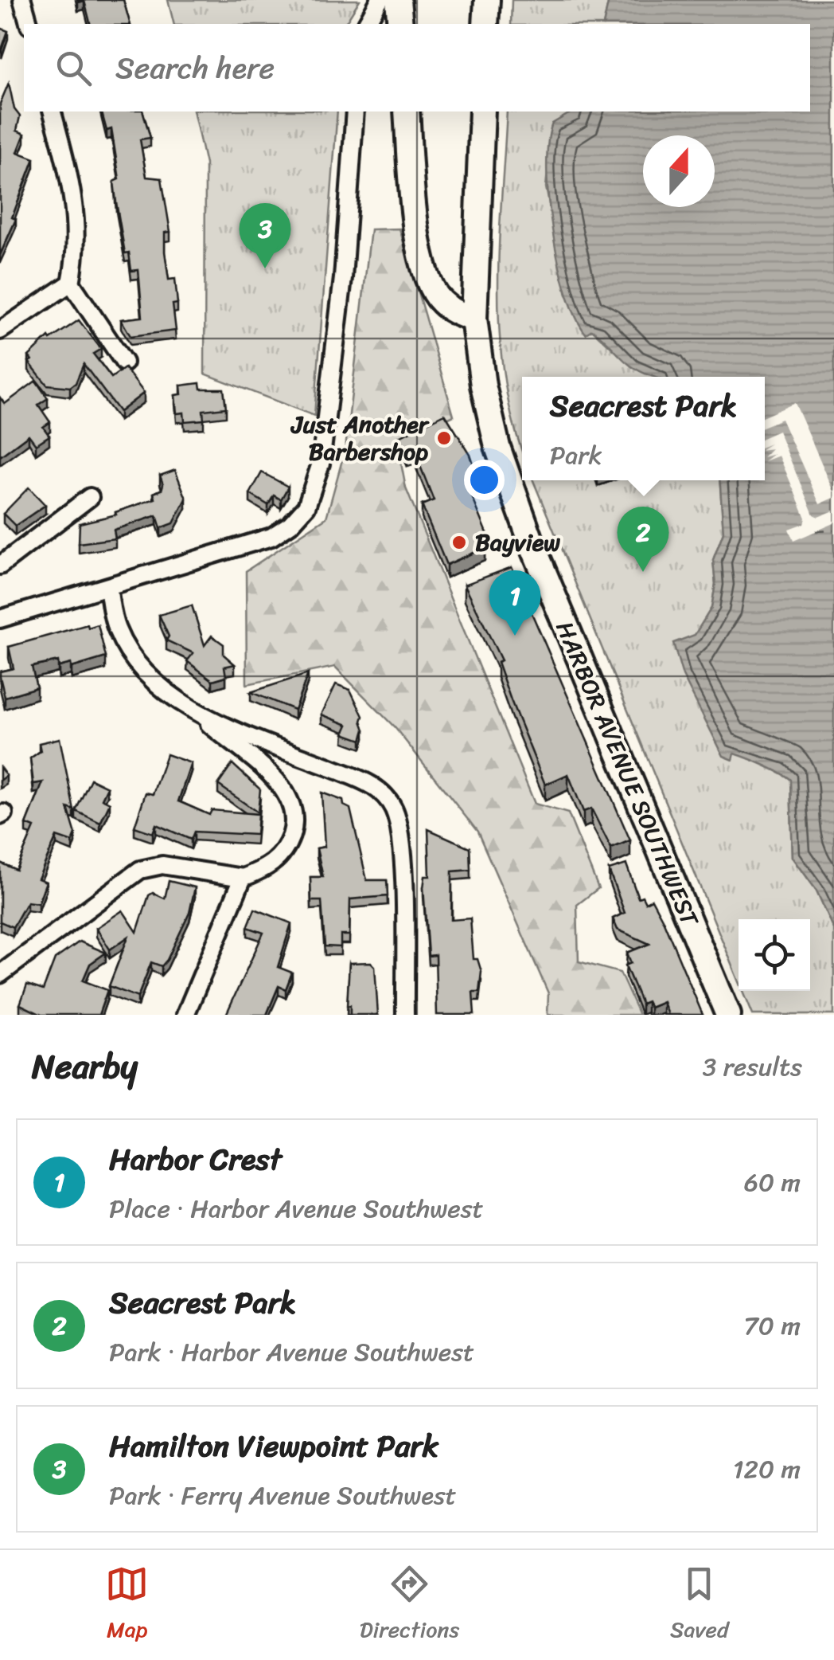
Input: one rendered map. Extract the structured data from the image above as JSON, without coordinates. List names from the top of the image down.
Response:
{
  "streets": {
    "main road": ["HARBOR AVENUE SOUTHWEST"]
  },
  "places": ["Just Another Barbershop", "Bayview"],
  "north": "top",
  "page": {
    "search": "Search here",
    "pins": ["3", "2", "1"],
    "popup": ["Seacrest Park", "Park"],
    "heading": ["Nearby", "3 results"],
    "list": [
      {
        "mark": "1",
        "name": "Harbor Crest",
        "note": "Place · Harbor Avenue Southwest",
        "value": "60 m"
      },
      {
        "mark": "2",
        "name": "Seacrest Park",
        "note": "Park · Harbor Avenue Southwest",
        "value": "70 m"
      },
      {
        "mark": "3",
        "name": "Hamilton Viewpoint Park",
        "note": "Park · Ferry Avenue Southwest",
        "value": "120 m"
      }
    ],
    "nav": ["Map", "Directions", "Saved"]
  }
}
